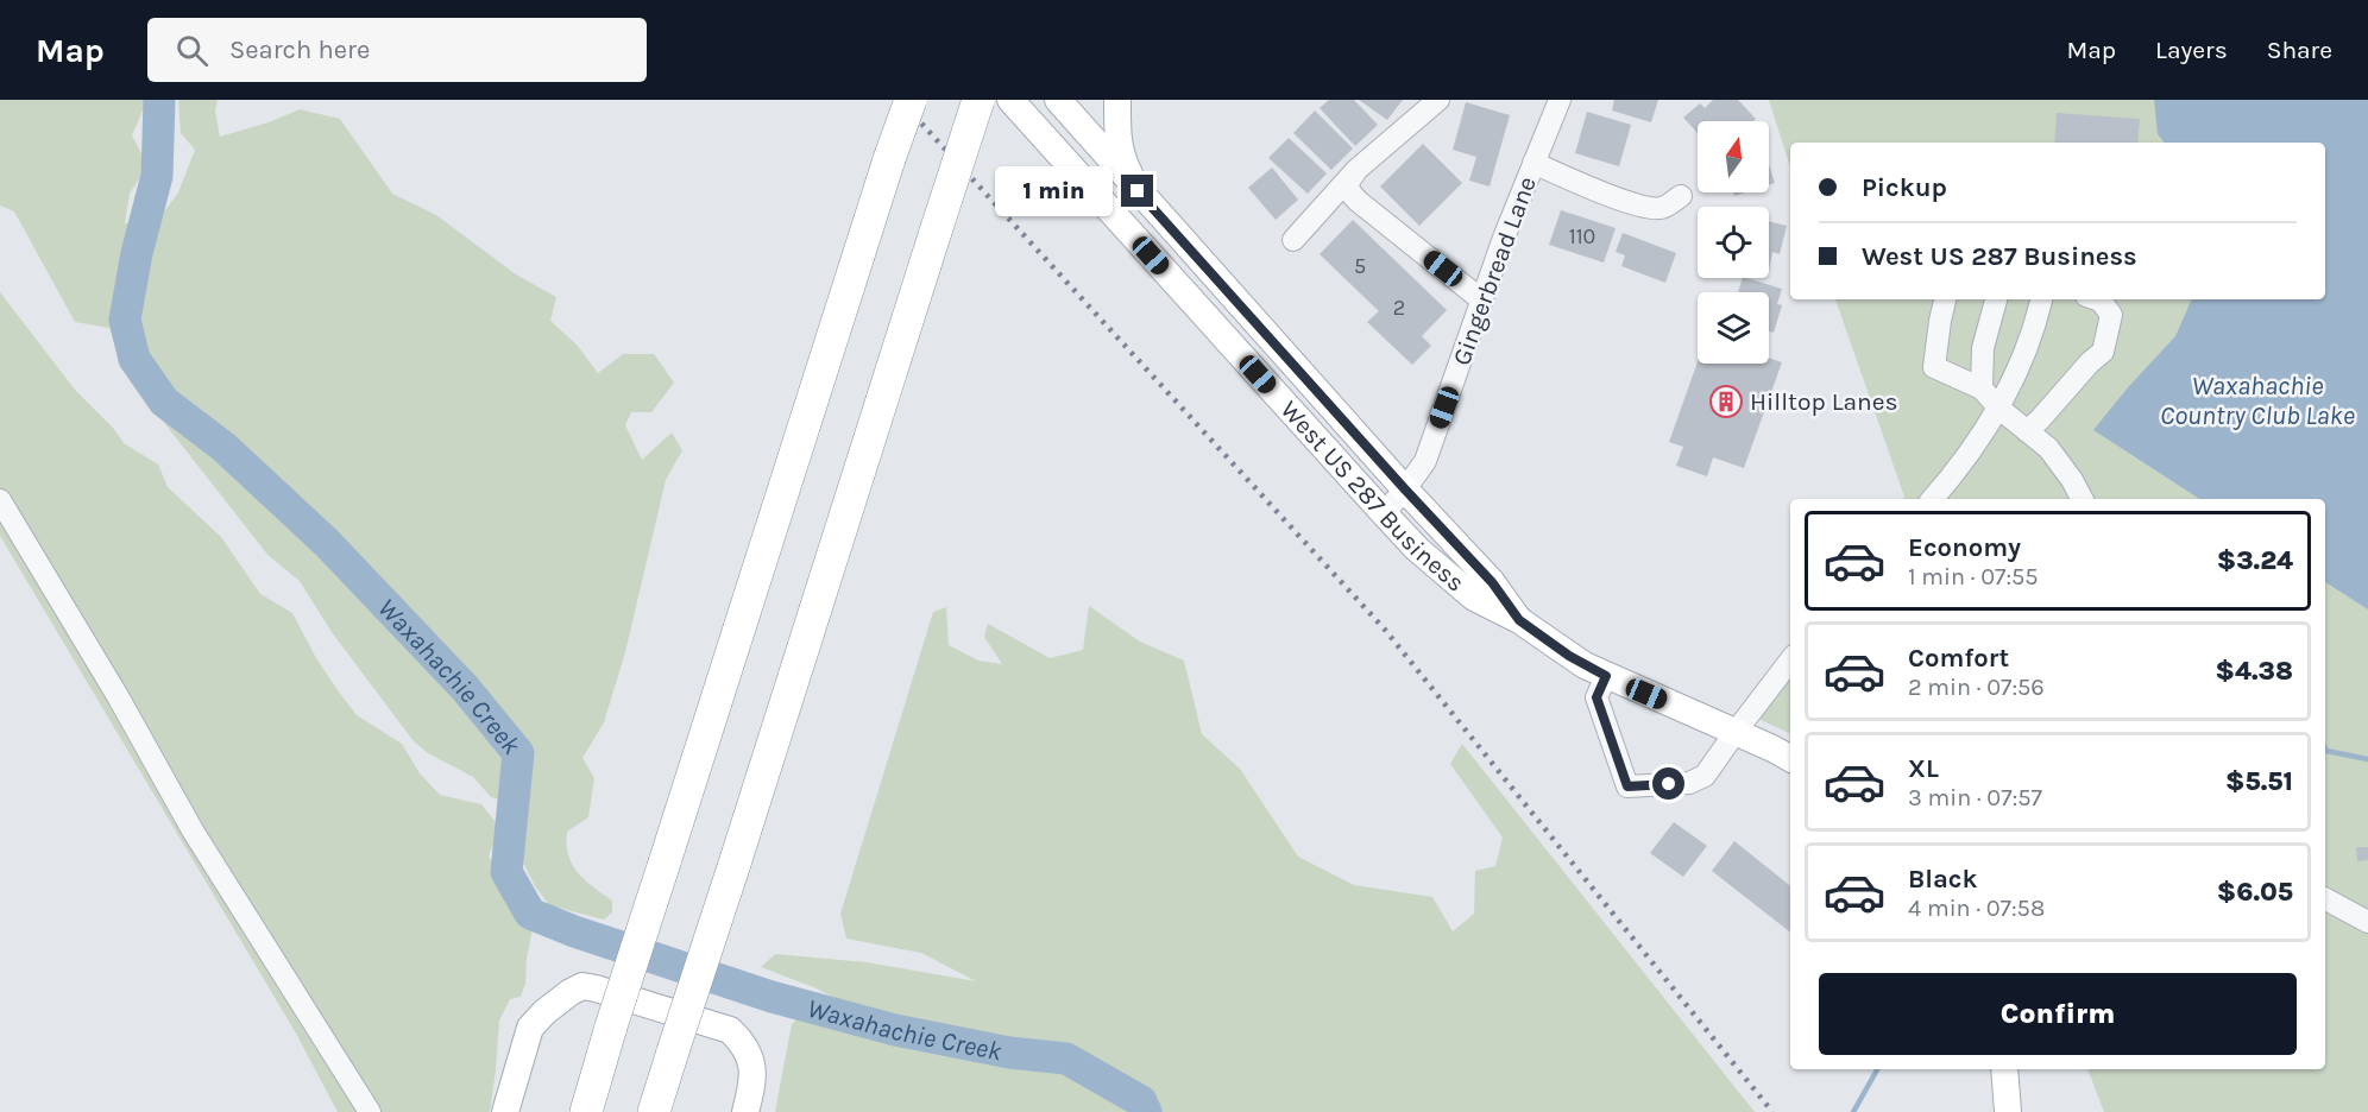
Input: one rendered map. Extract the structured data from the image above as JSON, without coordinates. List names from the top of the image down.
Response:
{
  "streets": {
    "main road": ["West US 287 Business"],
    "street": ["Gingerbread Lane"]
  },
  "crossings": [
    ["Gingerbread Lane", "West US 287 Business"]
  ],
  "water": ["Waxahachie Country Club Lake", "Waxahachie Creek"],
  "places": {
    "building": ["Hilltop Lanes"]
  },
  "house_numbers": ["110", "5", "2"],
  "north": "top",
  "page": {
    "header": "Map",
    "search": "Search here",
    "nav": ["Map", "Layers", "Share"],
    "banner": ["Pickup", "West US 287 Business"],
    "bubble": "1 min",
    "list": [
      {
        "name": "Economy",
        "note": "1 min · 07:55",
        "value": "$3.24"
      },
      {
        "name": "Comfort",
        "note": "2 min · 07:56",
        "value": "$4.38"
      },
      {
        "name": "XL",
        "note": "3 min · 07:57",
        "value": "$5.51"
      },
      {
        "name": "Black",
        "note": "4 min · 07:58",
        "value": "$6.05"
      }
    ],
    "buttons": "Confirm"
  }
}
